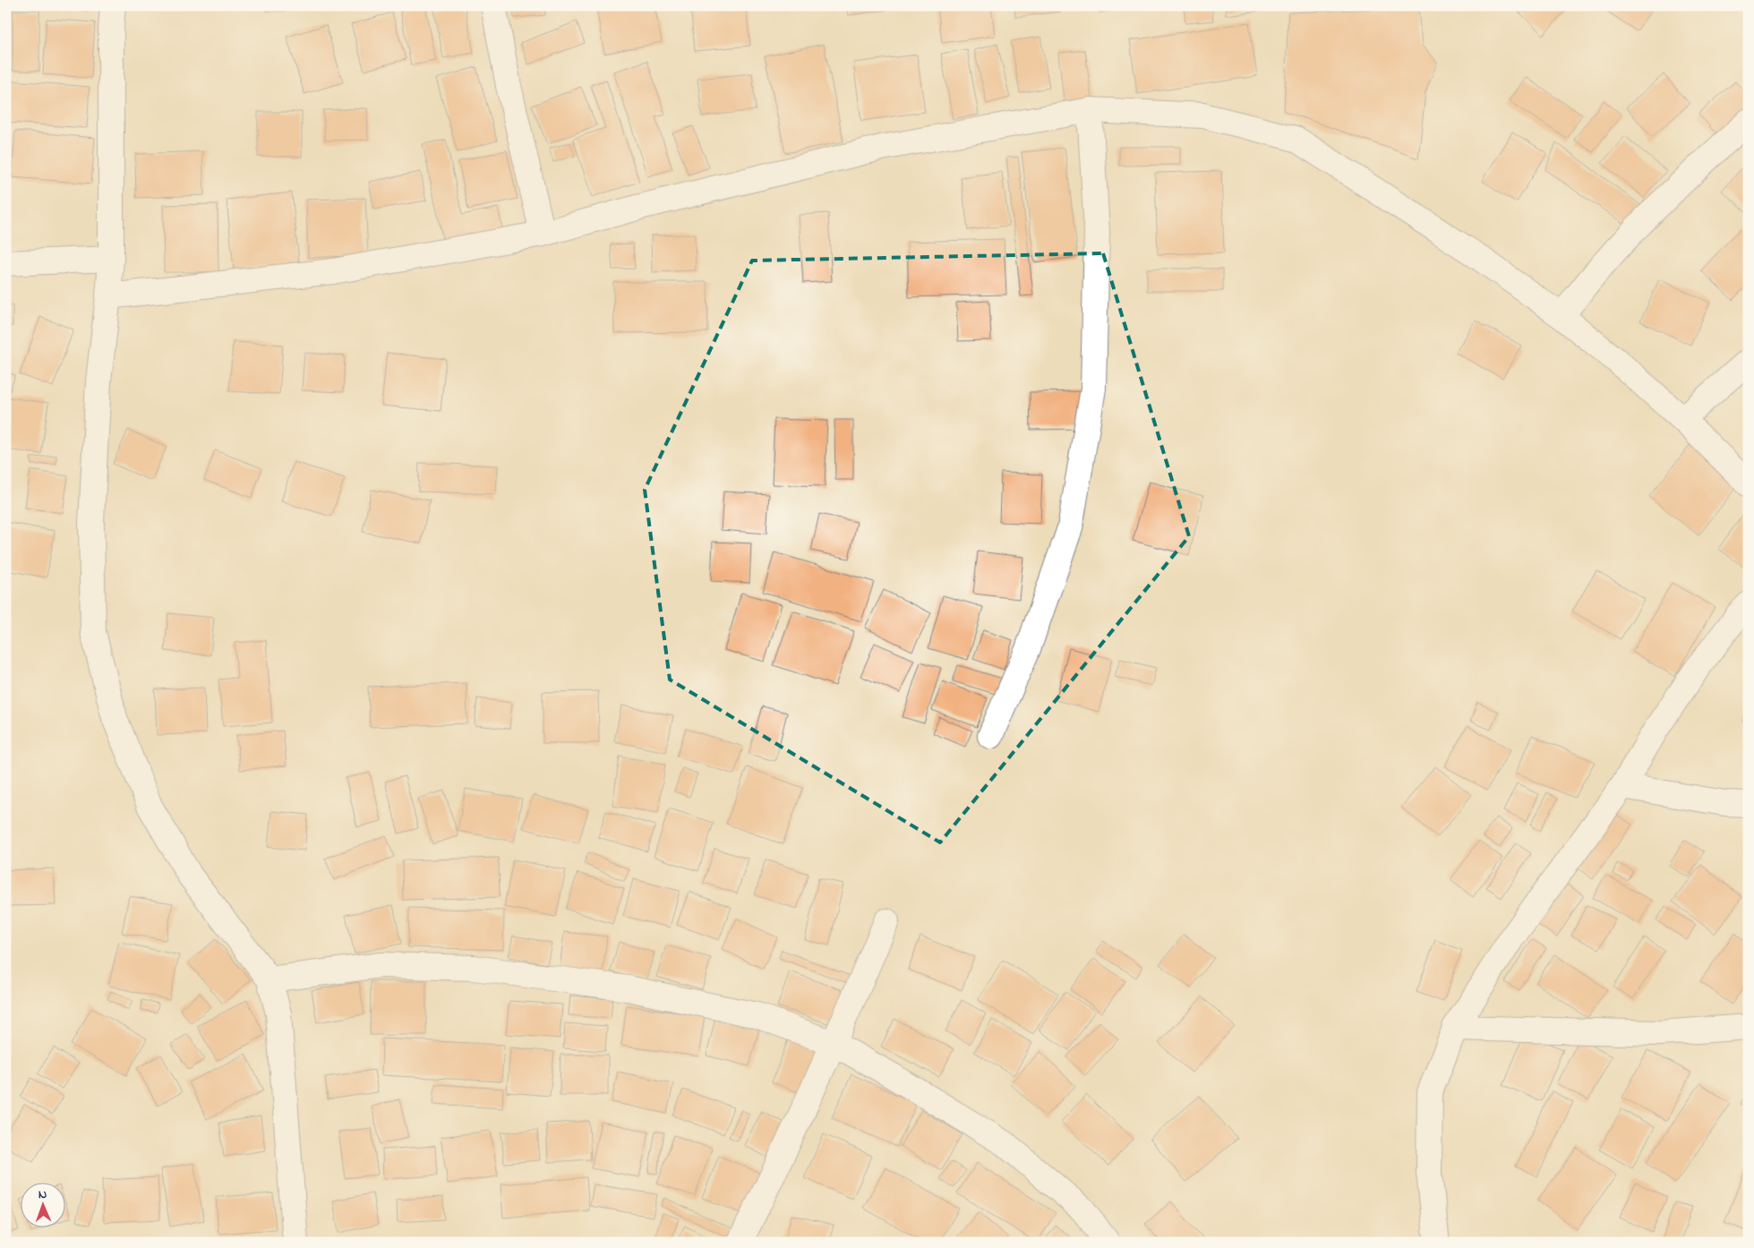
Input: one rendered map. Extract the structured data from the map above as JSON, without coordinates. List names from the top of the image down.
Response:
{
  "north": "top"
}
